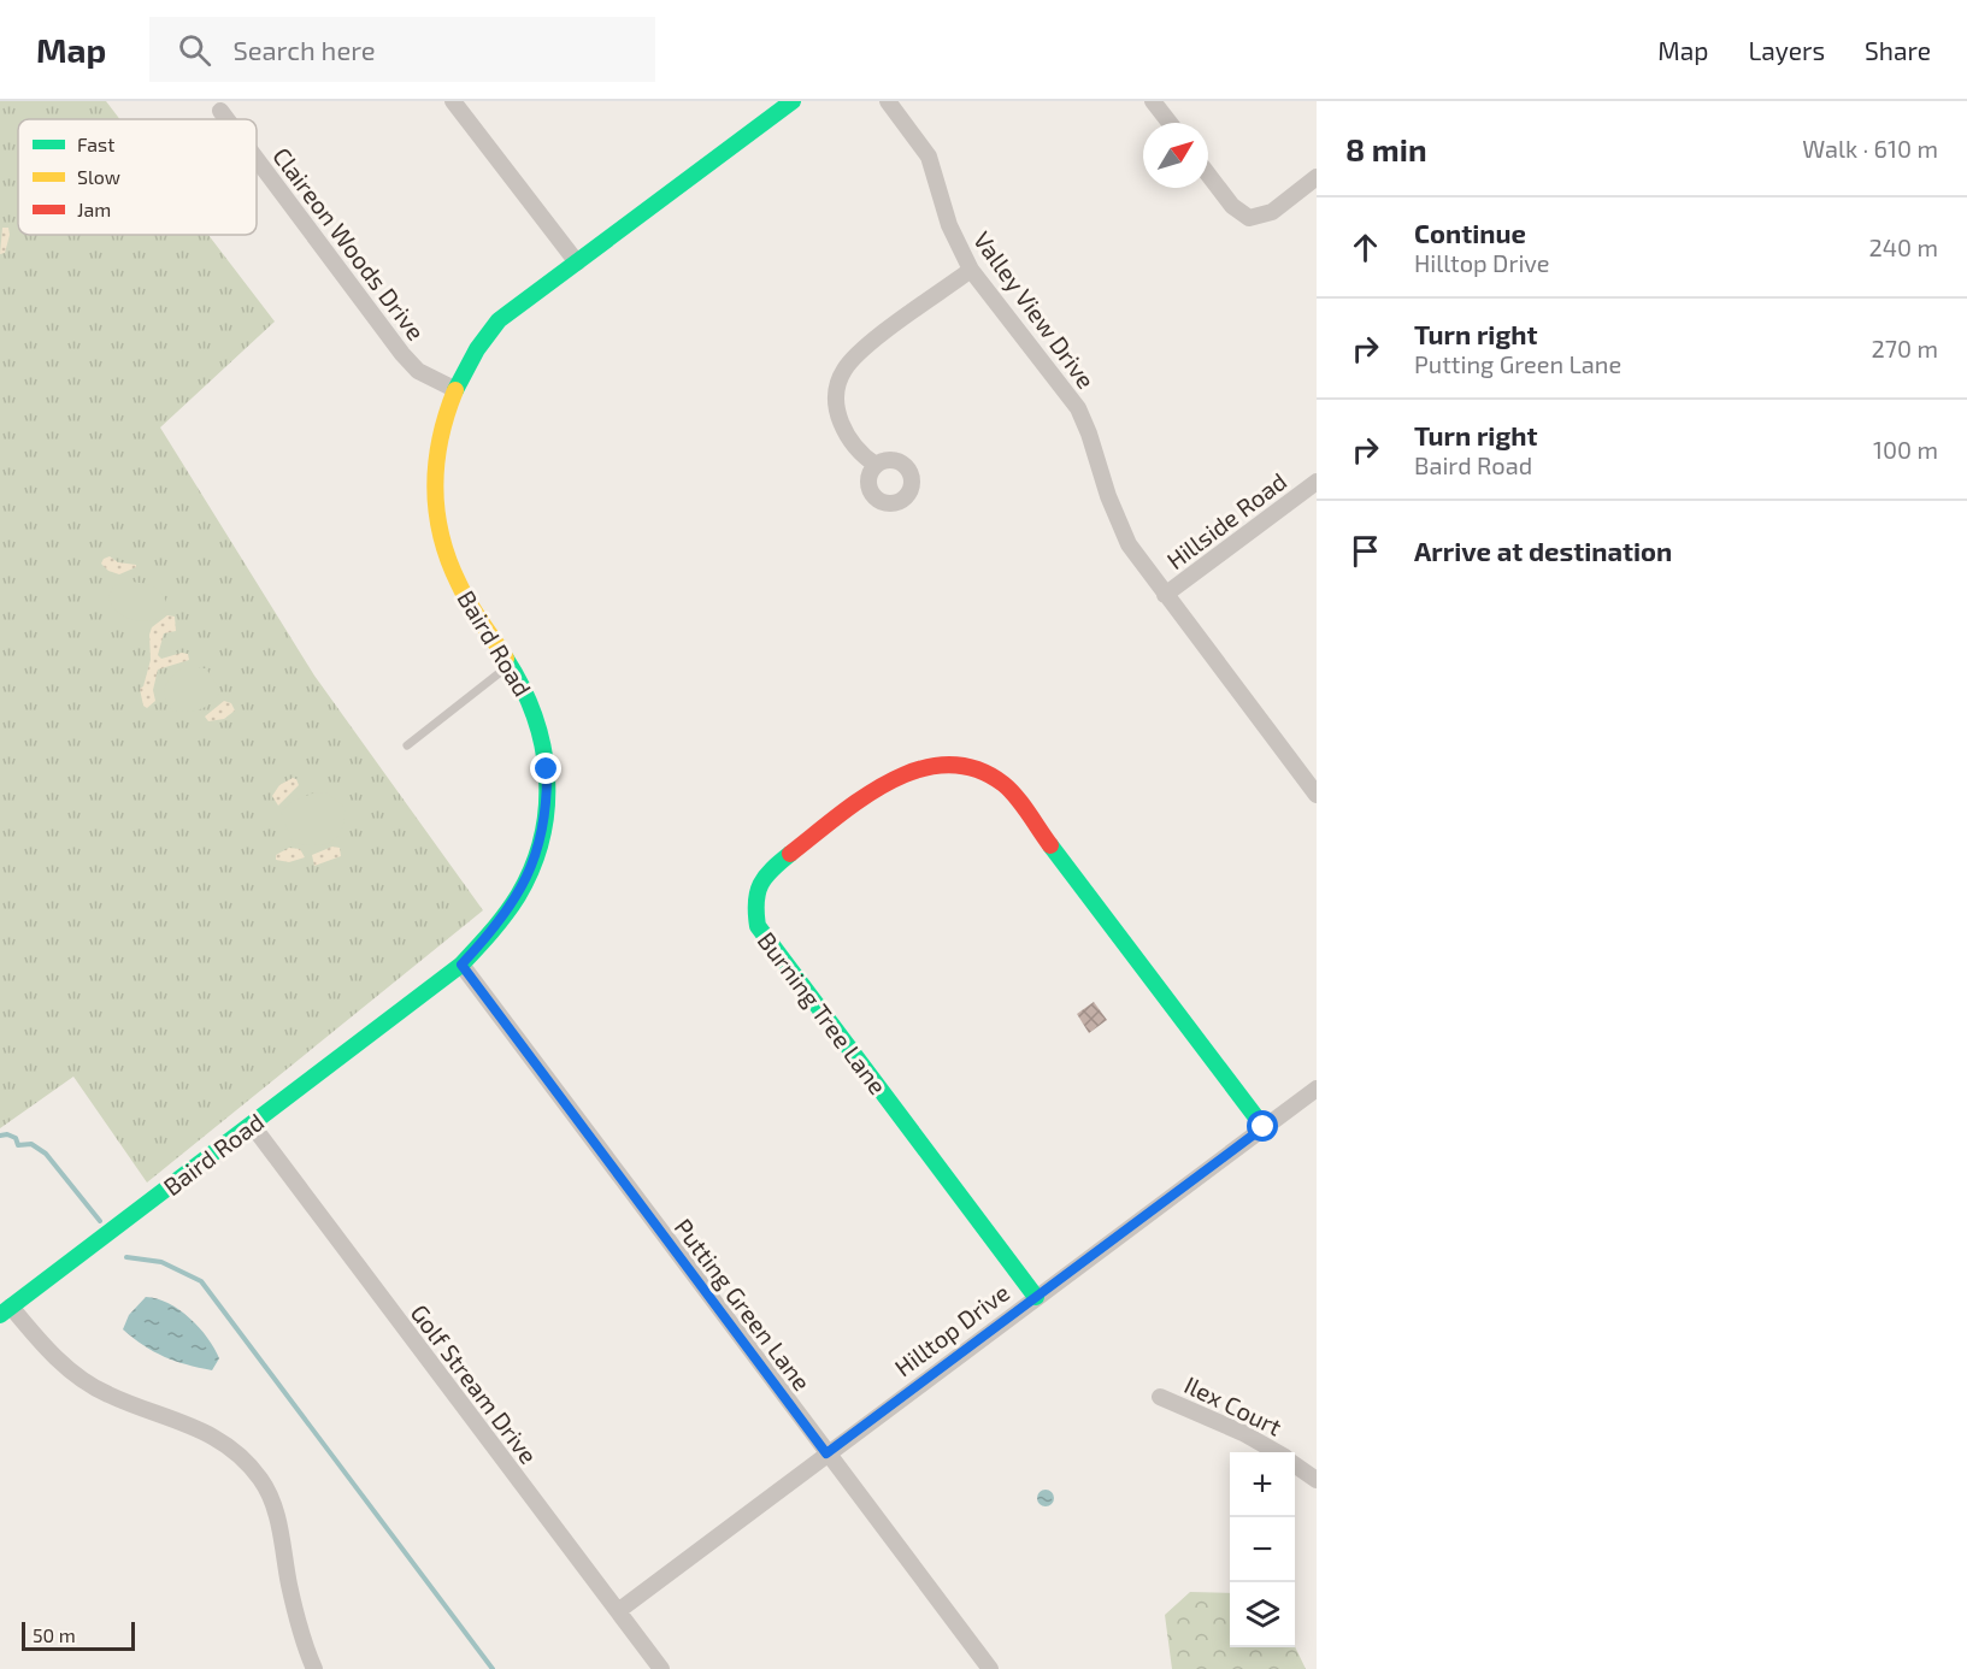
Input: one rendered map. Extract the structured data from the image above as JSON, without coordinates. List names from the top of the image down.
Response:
{
  "streets": {
    "street": [
      "Claireon Woods Drive",
      "Valley View Drive",
      "Hillside Road",
      "Baird Road",
      "Burning Tree Lane",
      "Putting Green Lane",
      "Hilltop Drive",
      "Golf Stream Drive",
      "Ilex Court"
    ]
  },
  "crossings": [
    ["Claireon Woods Drive", "Baird Road"],
    ["Valley View Drive", "Hillside Road"],
    ["Baird Road", "Putting Green Lane"],
    ["Baird Road", "Golf Stream Drive"],
    ["Burning Tree Lane", "Hilltop Drive"],
    ["Putting Green Lane", "Hilltop Drive"],
    ["Hilltop Drive", "Golf Stream Drive"]
  ],
  "legend": ["Fast", "Slow", "Jam"],
  "scale_bar": "50 m",
  "north": "top right",
  "page": {
    "header": "Map",
    "search": "Search here",
    "nav": ["Map", "Layers", "Share"],
    "heading": ["8 min", "Walk · 610 m"],
    "list": [
      ["Continue", "Hilltop Drive", "240 m"],
      ["Turn right", "Putting Green Lane", "270 m"],
      ["Turn right", "Baird Road", "100 m"],
      "Arrive at destination"
    ],
    "map_buttons": ["+", "−"],
    "scale": "50 m"
  }
}
